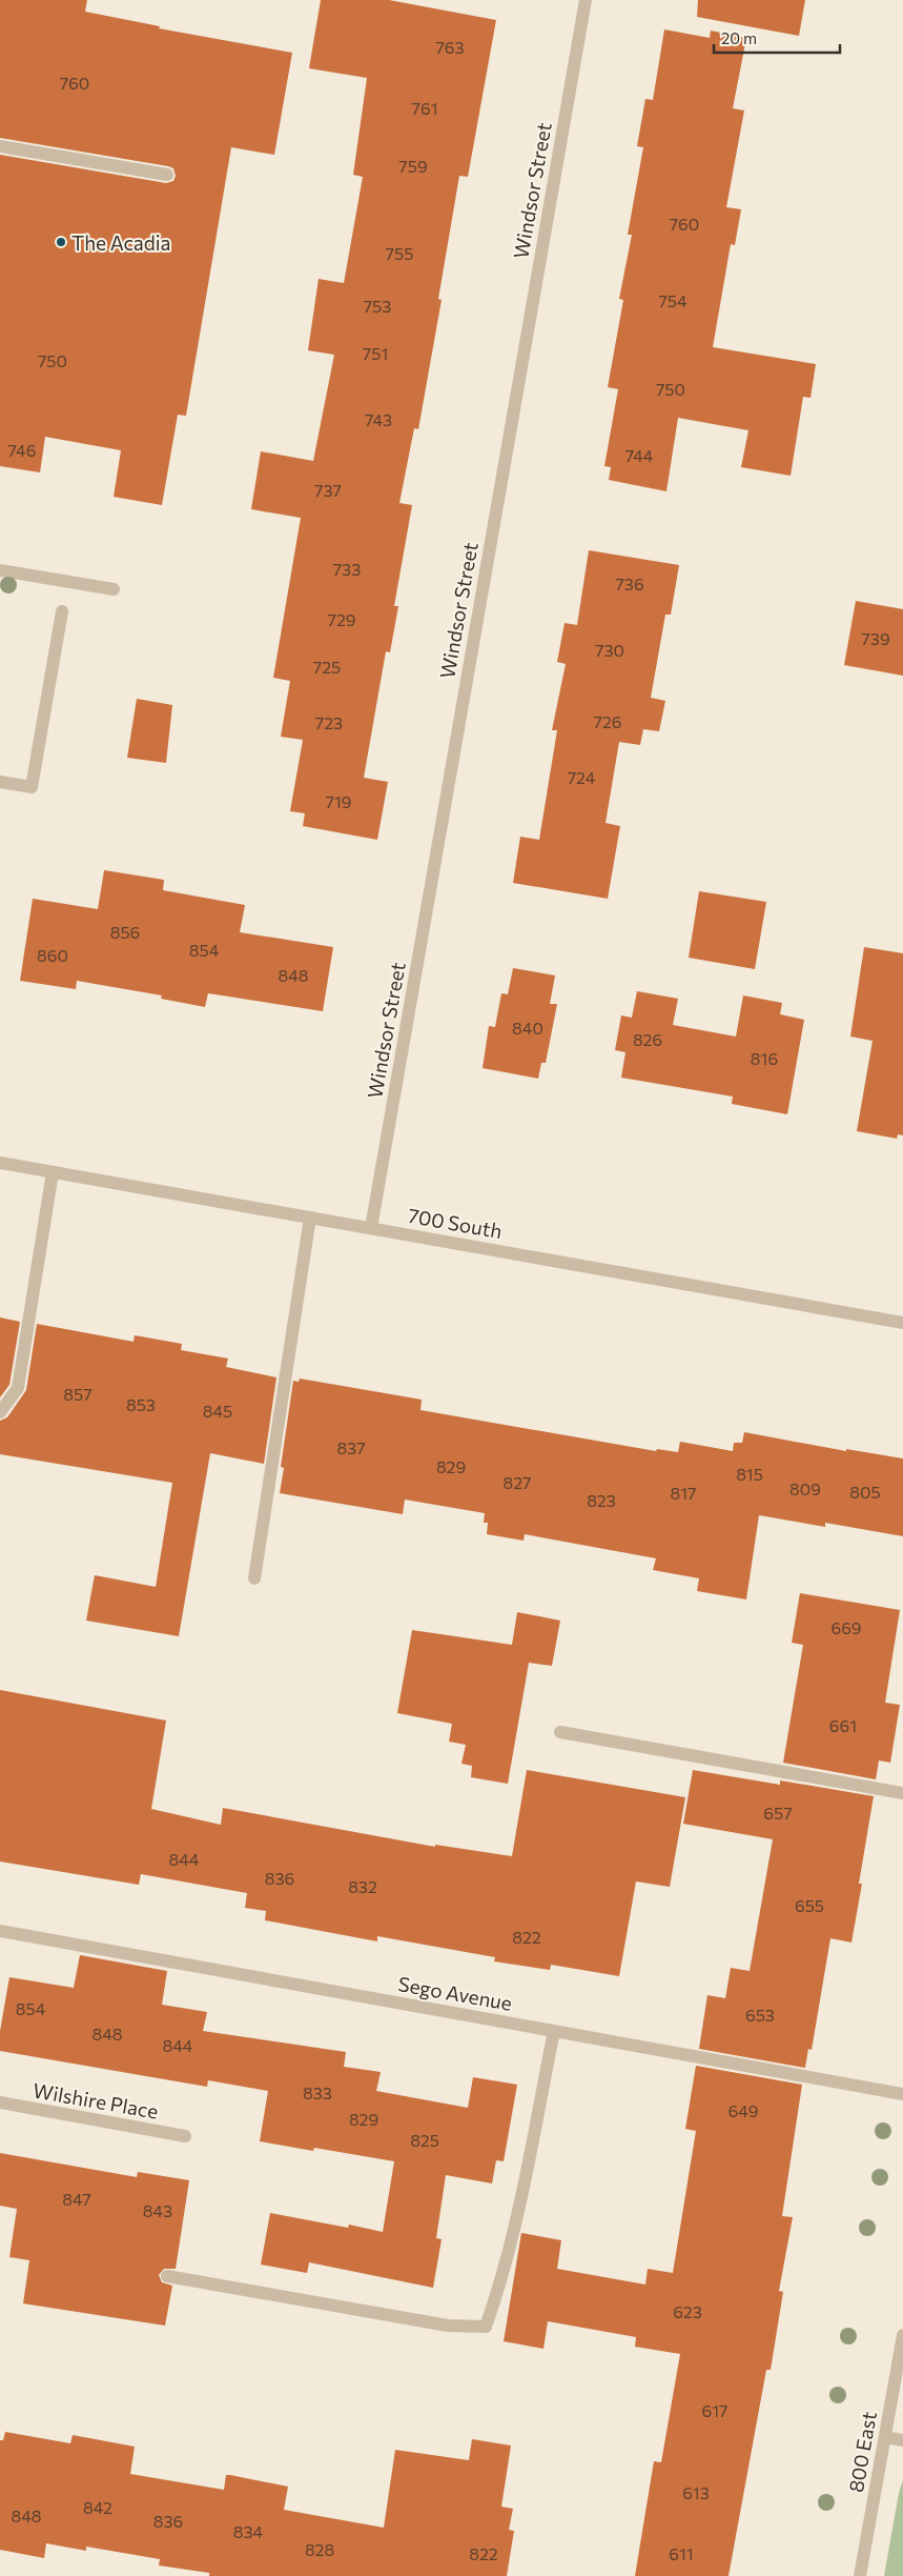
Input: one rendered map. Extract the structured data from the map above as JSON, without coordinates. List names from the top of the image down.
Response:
{
  "streets": {
    "street": [
      "Windsor Street",
      "700 South",
      "Sego Avenue",
      "Wilshire Place",
      "800 East"
    ]
  },
  "crossings": [
    ["Windsor Street", "700 South"]
  ],
  "places": ["The Acadia"],
  "house_numbers": [
    "763",
    "760",
    "761",
    "759",
    "760",
    "755",
    "754",
    "753",
    "751",
    "750",
    "750",
    "743",
    "746",
    "744",
    "737",
    "733",
    "736",
    "729",
    "739",
    "730",
    "725",
    "726",
    "723",
    "724",
    "719",
    "856",
    "854",
    "860",
    "848",
    "840",
    "826",
    "816",
    "857",
    "853",
    "845",
    "837",
    "829",
    "815",
    "827",
    "809",
    "805",
    "817",
    "823",
    "669",
    "661",
    "657",
    "844",
    "836",
    "832",
    "655",
    "822",
    "854",
    "653",
    "848",
    "844",
    "833",
    "649",
    "829",
    "825",
    "847",
    "843",
    "623",
    "617",
    "613",
    "842",
    "848",
    "836",
    "834",
    "828",
    "822",
    "611"
  ],
  "scale_bar": "20 m"
}
